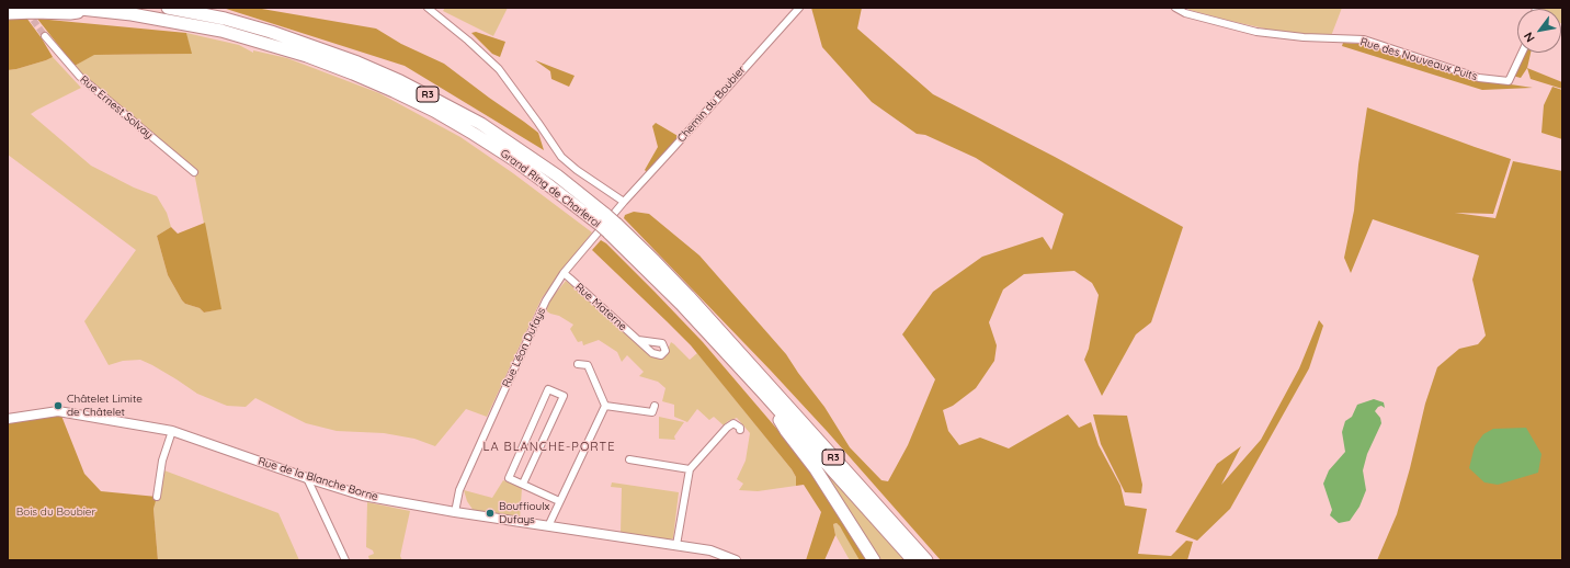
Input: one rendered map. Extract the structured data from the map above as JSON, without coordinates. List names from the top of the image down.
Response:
{
  "streets": {
    "highway": ["R3", "Grand Ring de Charleroi"],
    "street": [
      "Rue des Nouveaux Puits",
      "Chemin du Boubier",
      "Rue Ernest Solvay",
      "Rue Materne",
      "Rue Léon Dufays",
      "Rue de la Blanche Borne"
    ]
  },
  "crossings": [
    ["Chemin du Boubier", "Rue Léon Dufays"],
    ["Rue Materne", "Rue Léon Dufays"],
    ["Rue Léon Dufays", "Rue de la Blanche Borne"]
  ],
  "districts": ["LA BLANCHE-PORTE"],
  "parks": ["Bois du Boubier"],
  "places": ["Châtelet Limite de Châtelet", "Bouffioulx Dufays"],
  "north": "bottom left"
}
